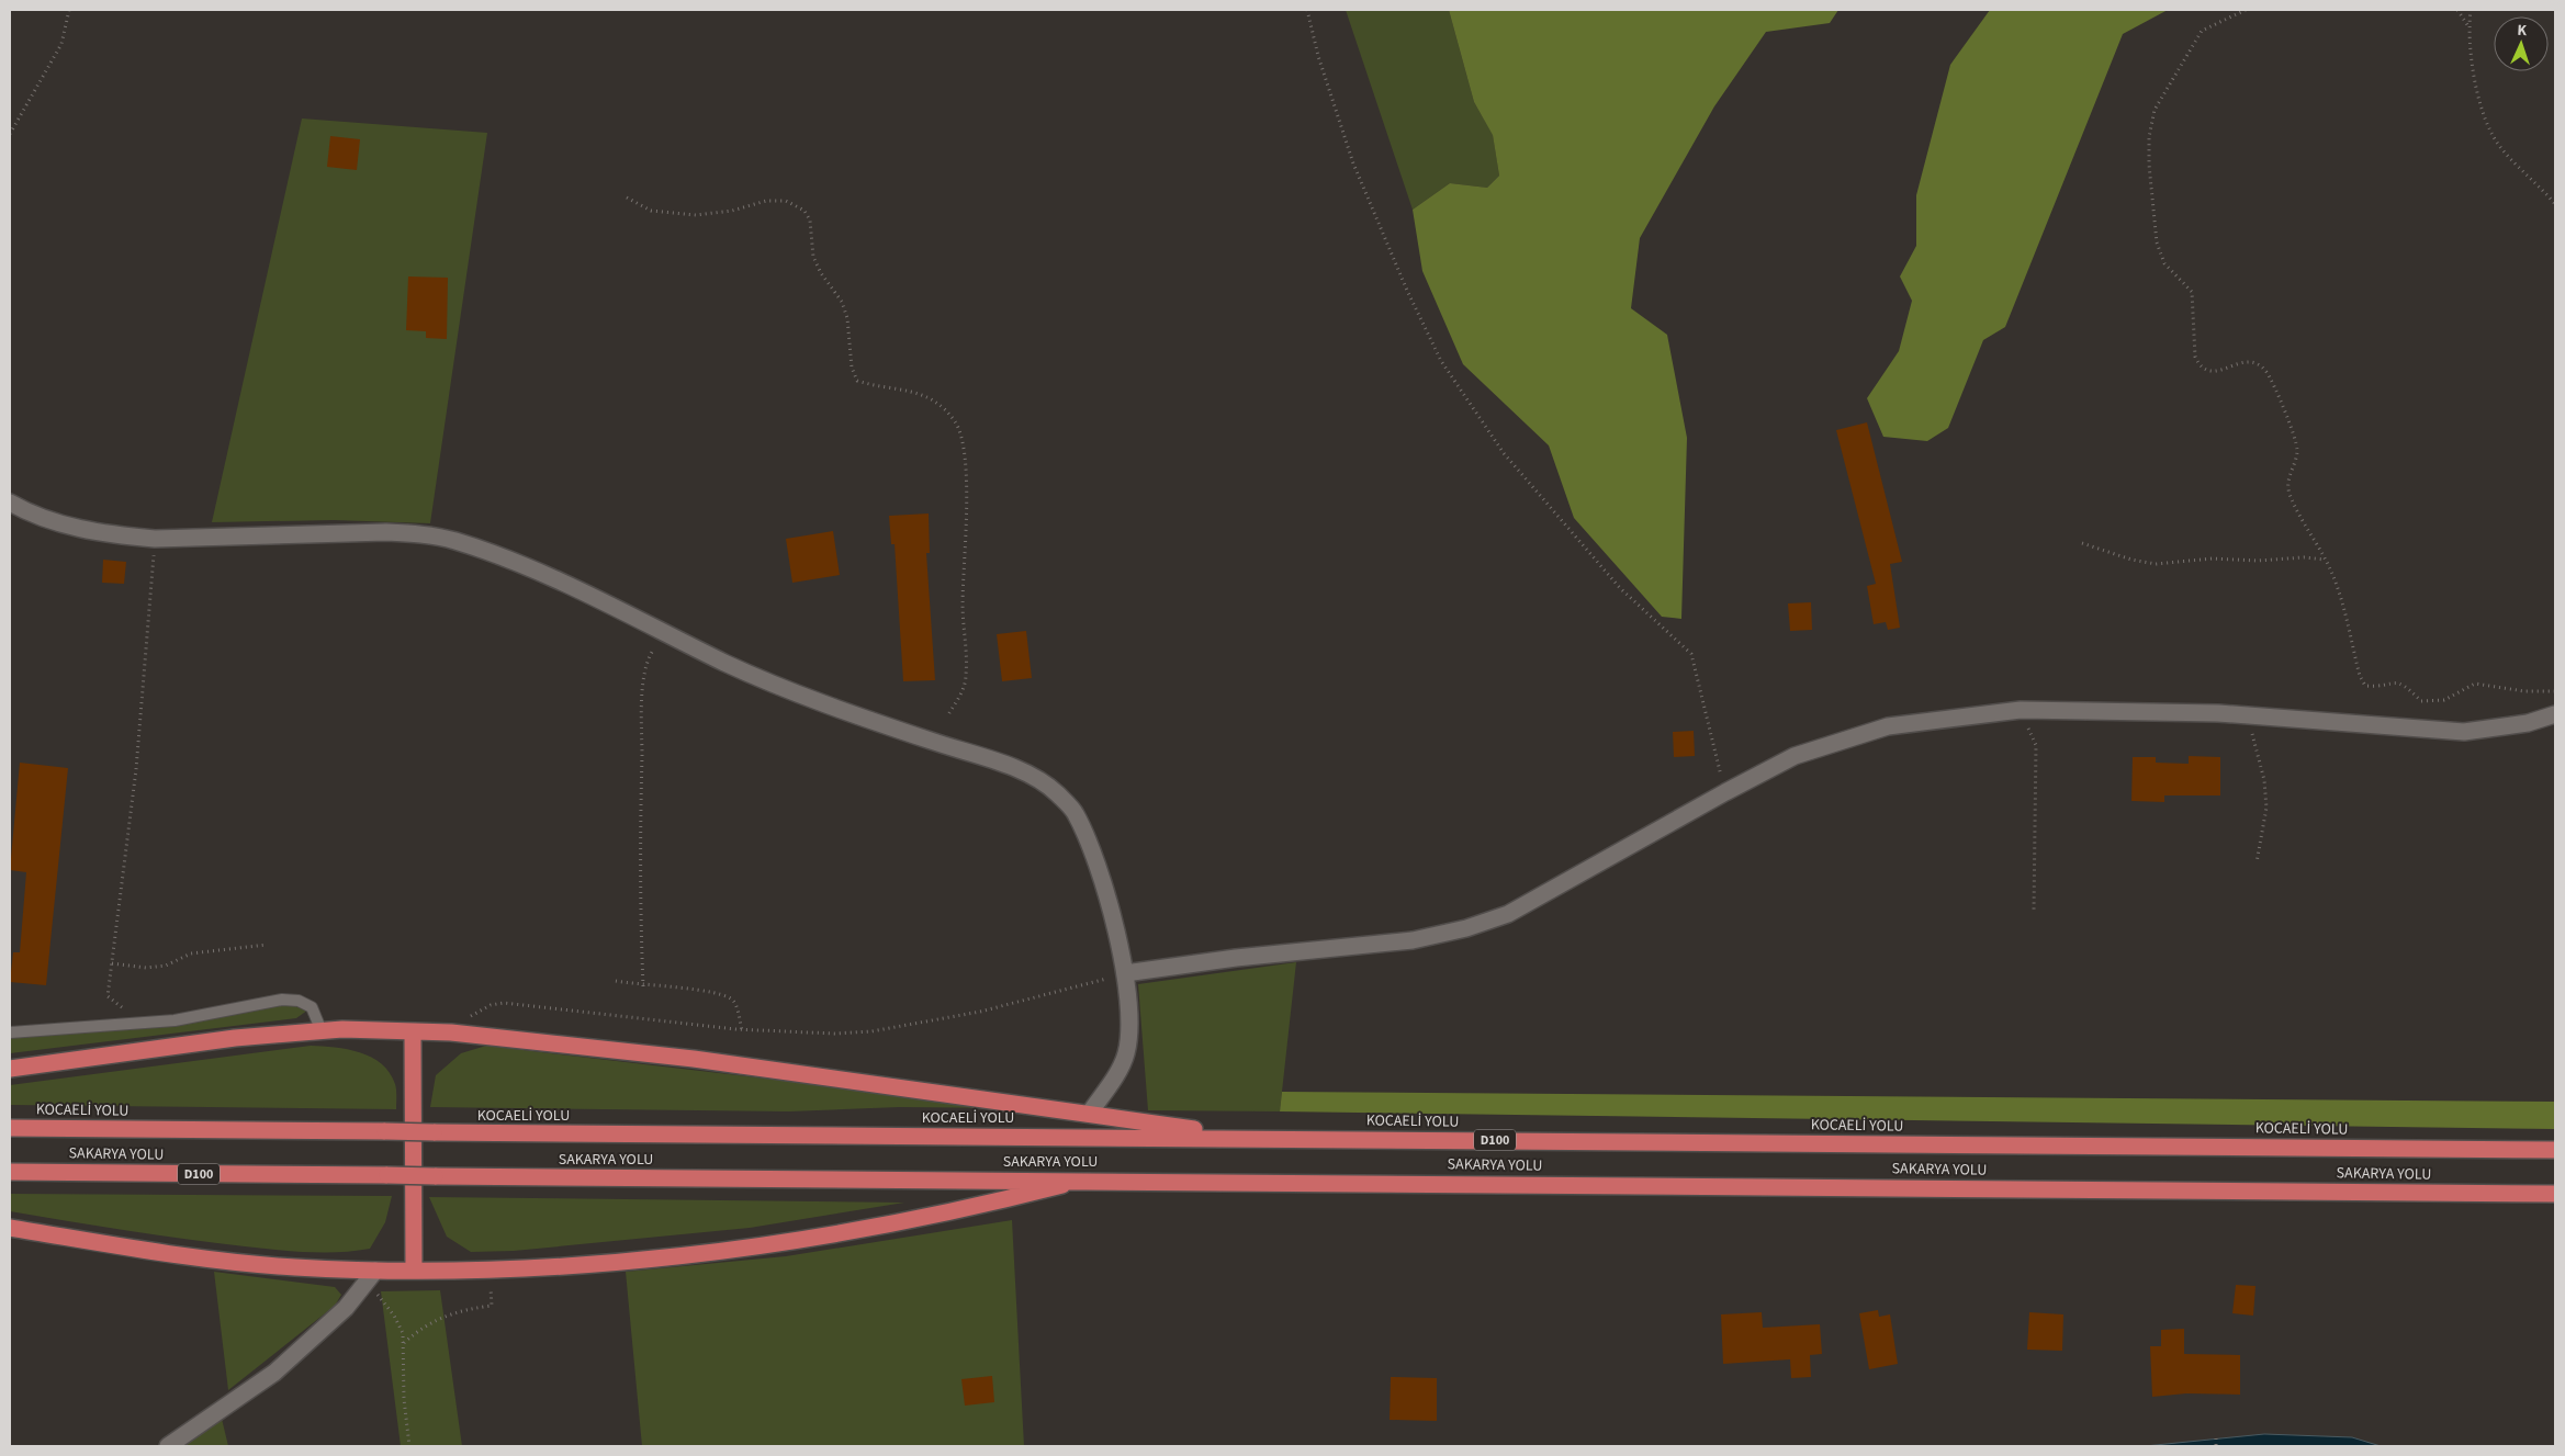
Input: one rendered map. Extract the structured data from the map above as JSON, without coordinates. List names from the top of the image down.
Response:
{
  "streets": {
    "highway": ["KOCAELİ YOLU", "D100", "SAKARYA YOLU"]
  },
  "north": "top"
}
